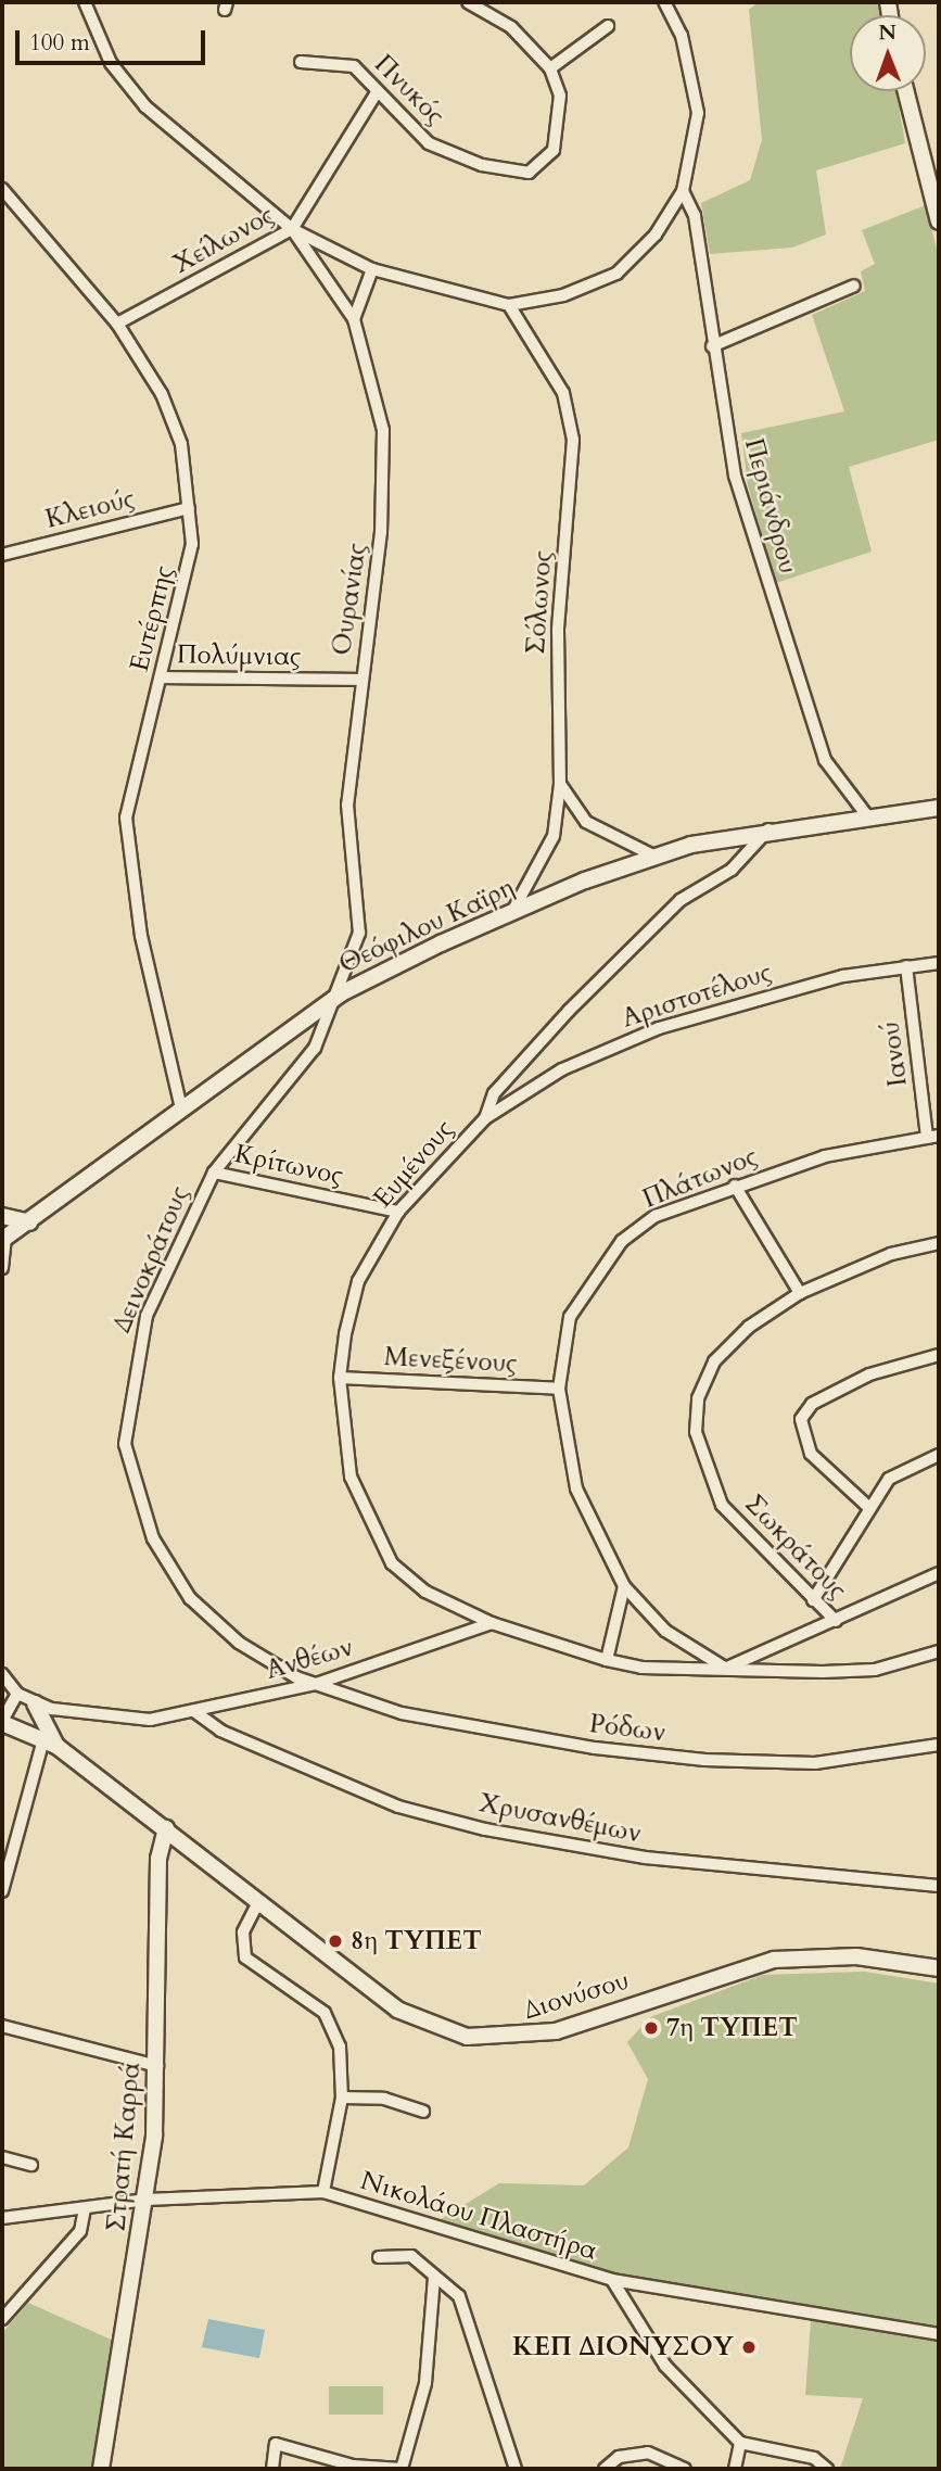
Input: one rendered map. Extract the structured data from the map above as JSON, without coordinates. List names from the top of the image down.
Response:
{
  "streets": {
    "street": [
      "Πνυκός",
      "Χείλωνος",
      "Περιάνδρου",
      "Κλειούς",
      "Ουρανίας",
      "Σόλωνος",
      "Ευτέρπης",
      "Πολύμνιας",
      "Θεόφιλου Καϊρη",
      "Αριστοτέλους",
      "Ιανού",
      "Ευμένους",
      "Κρίτωνος",
      "Πλάτωνος",
      "Δεινοκράτους",
      "Μενεξένους",
      "Σωκράτους",
      "Ανθέων",
      "Ρόδων",
      "Χρυσανθέμων",
      "Διονύσου",
      "Στρατή Καρρά",
      "Νικολάου Πλαστήρα"
    ]
  },
  "crossings": [
    ["Πνυκός", "Χείλωνος"],
    ["Χείλωνος", "Ουρανίας"],
    ["Χείλωνος", "Ευτέρπης"],
    ["Περιάνδρου", "Θεόφιλου Καϊρη"],
    ["Κλειούς", "Ευτέρπης"],
    ["Ουρανίας", "Πολύμνιας"],
    ["Ουρανίας", "Θεόφιλου Καϊρη"],
    ["Ουρανίας", "Δεινοκράτους"],
    ["Σόλωνος", "Θεόφιλου Καϊρη"],
    ["Ευτέρπης", "Πολύμνιας"],
    ["Ευτέρπης", "Θεόφιλου Καϊρη"],
    ["Θεόφιλου Καϊρη", "Ευμένους"],
    ["Θεόφιλου Καϊρη", "Δεινοκράτους"],
    ["Αριστοτέλους", "Ιανού"],
    ["Αριστοτέλους", "Ευμένους"],
    ["Ιανού", "Πλάτωνος"],
    ["Ευμένους", "Κρίτωνος"],
    ["Ευμένους", "Μενεξένους"],
    ["Ευμένους", "Ανθέων"],
    ["Κρίτωνος", "Δεινοκράτους"],
    ["Πλάτωνος", "Μενεξένους"],
    ["Δεινοκράτους", "Ανθέων"],
    ["Δεινοκράτους", "Ρόδων"],
    ["Ανθέων", "Ρόδων"],
    ["Ανθέων", "Χρυσανθέμων"],
    ["Διονύσου", "Στρατή Καρρά"],
    ["Στρατή Καρρά", "Νικολάου Πλαστήρα"]
  ],
  "places": ["8η ΤΥΠΕΤ", "7η ΤΥΠΕΤ", "ΚΕΠ ΔΙΟΝΥΣΟΥ"],
  "scale_bar": "100 m",
  "north": "top"
}
